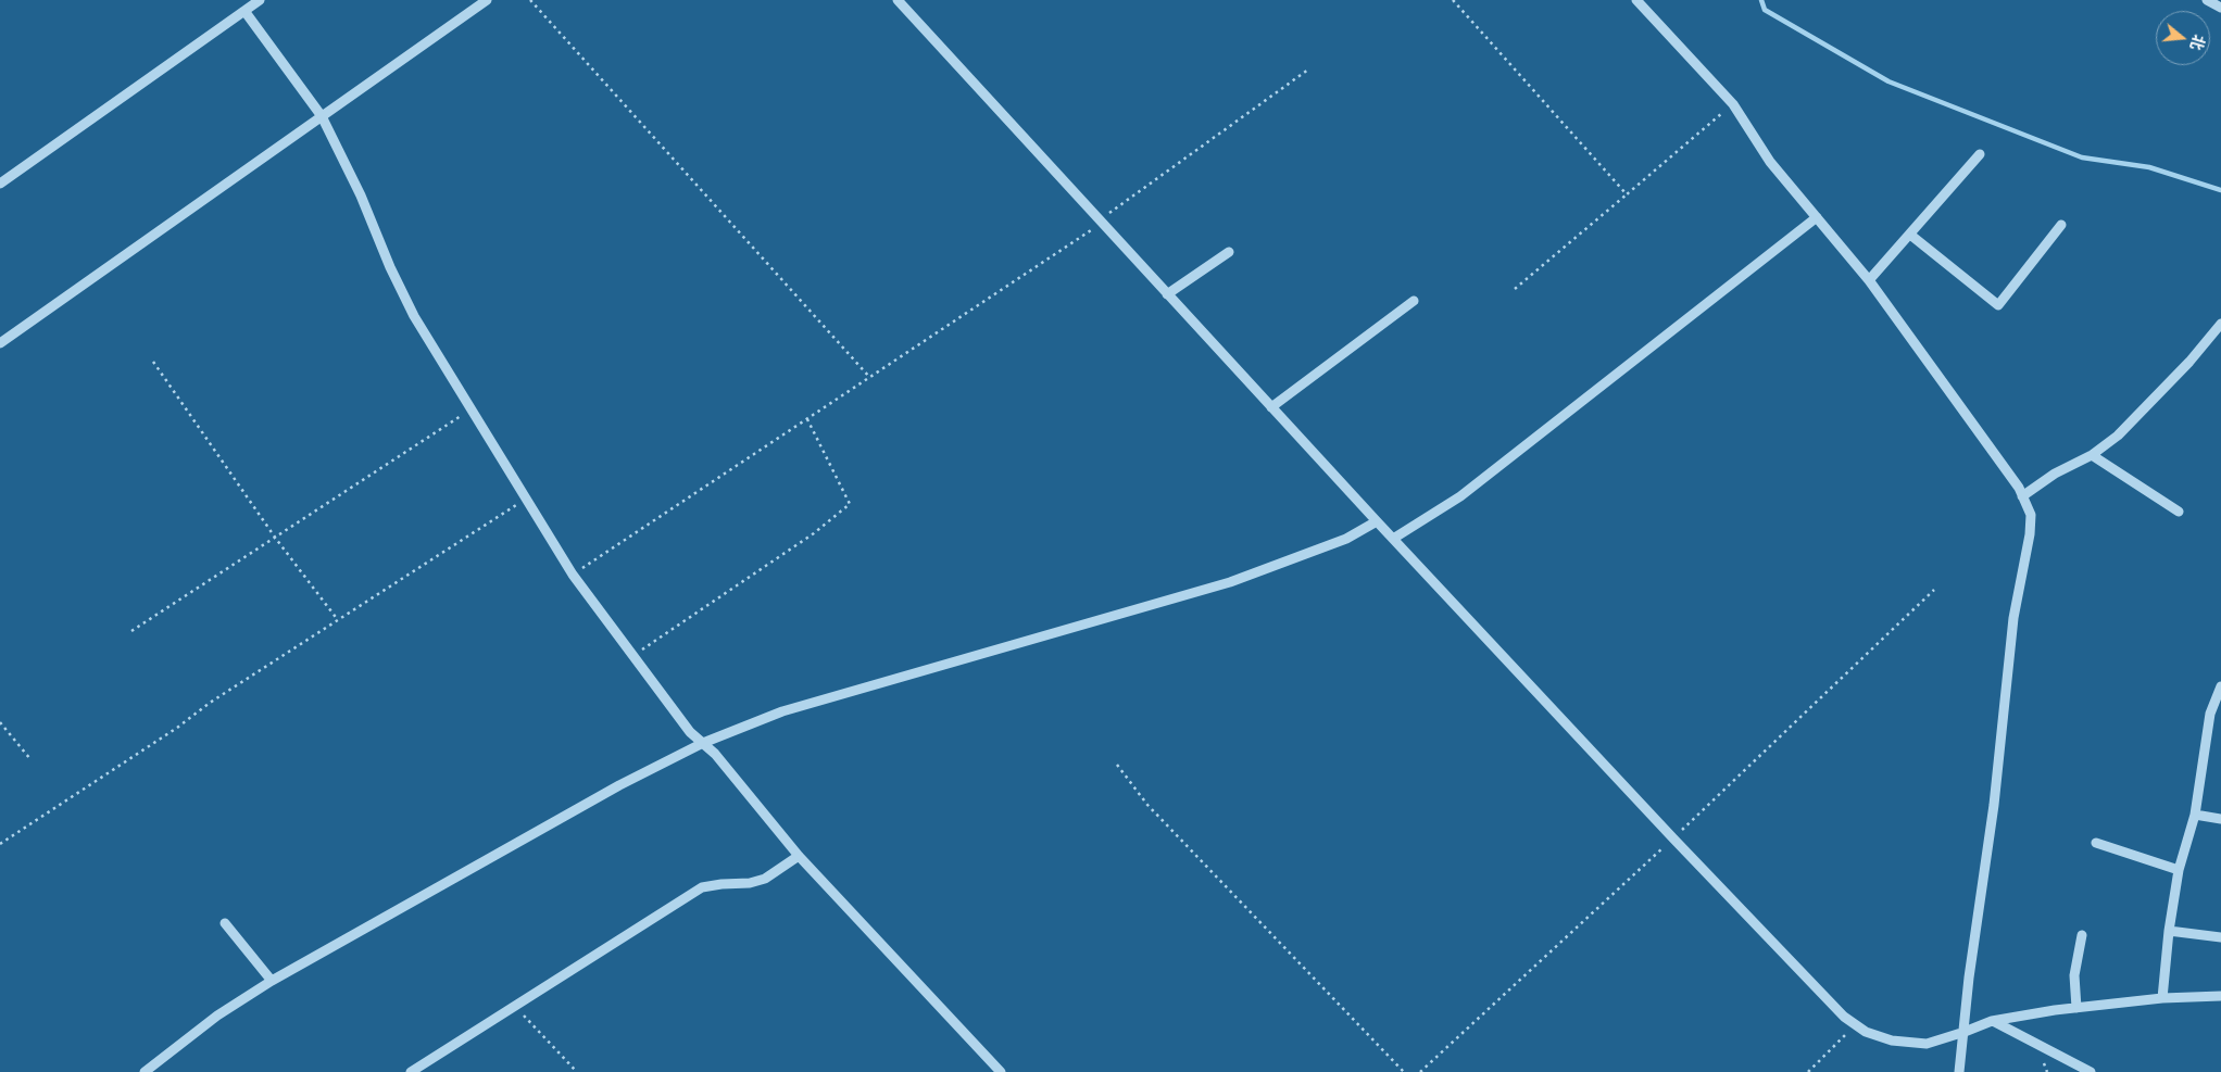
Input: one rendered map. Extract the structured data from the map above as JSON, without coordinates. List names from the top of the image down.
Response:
{
  "north": "right"
}
